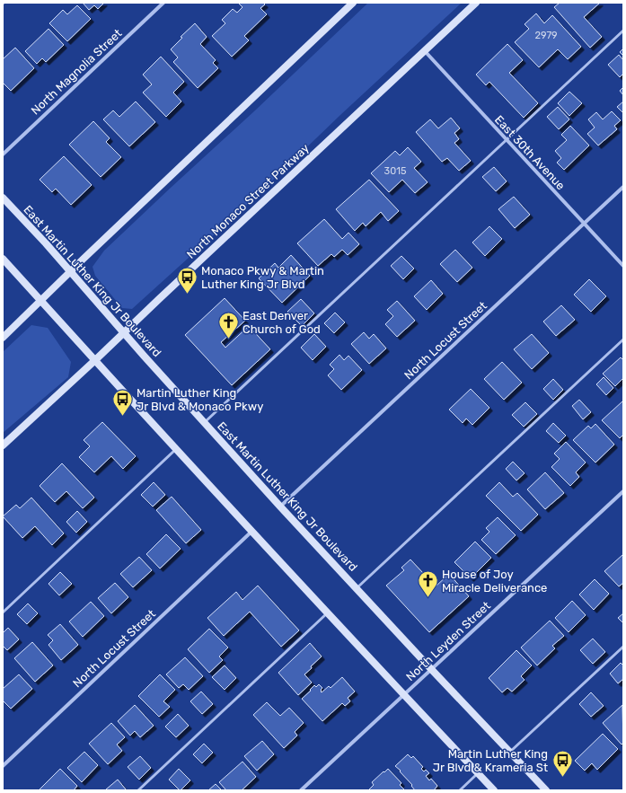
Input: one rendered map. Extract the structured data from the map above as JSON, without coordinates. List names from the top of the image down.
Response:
{
  "streets": {
    "main road": ["North Monaco Street Parkway", "East Martin Luther King Jr Boulevard"],
    "street": [
      "North Magnolia Street",
      "East 30th Avenue",
      "North Locust Street",
      "North Leyden Street"
    ]
  },
  "crossings": [
    ["East 30th Avenue", "North Monaco Street Parkway"],
    ["East 30th Avenue", "North Locust Street"],
    ["North Monaco Street Parkway", "East Martin Luther King Jr Boulevard"],
    ["East Martin Luther King Jr Boulevard", "North Locust Street"],
    ["East Martin Luther King Jr Boulevard", "North Leyden Street"]
  ],
  "places": {
    "bus stop": ["Monaco Pkwy & Martin Luther King Jr Blvd", "Martin Luther King Jr Blvd & Monaco Pkwy", "Martin Luther King Jr Blvd & Krameria St"],
    "church": ["East Denver Church of God", "House of Joy Miracle Deliverance"]
  },
  "house_numbers": ["2979", "3015"]
}
